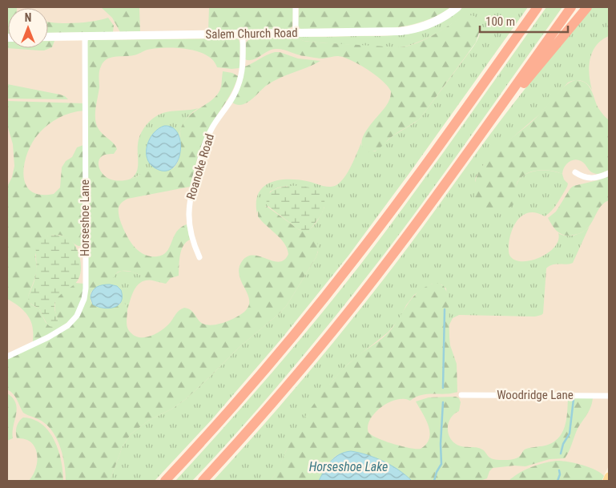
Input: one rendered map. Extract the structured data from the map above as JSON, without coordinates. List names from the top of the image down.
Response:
{
  "streets": {
    "street": [
      "Salem Church Road",
      "Roanoke Road",
      "Horseshoe Lane",
      "Woodridge Lane"
    ]
  },
  "crossings": [
    ["Salem Church Road", "Roanoke Road"],
    ["Salem Church Road", "Horseshoe Lane"]
  ],
  "water": ["Horseshoe Lake"],
  "scale_bar": "100 m",
  "north": "top"
}
